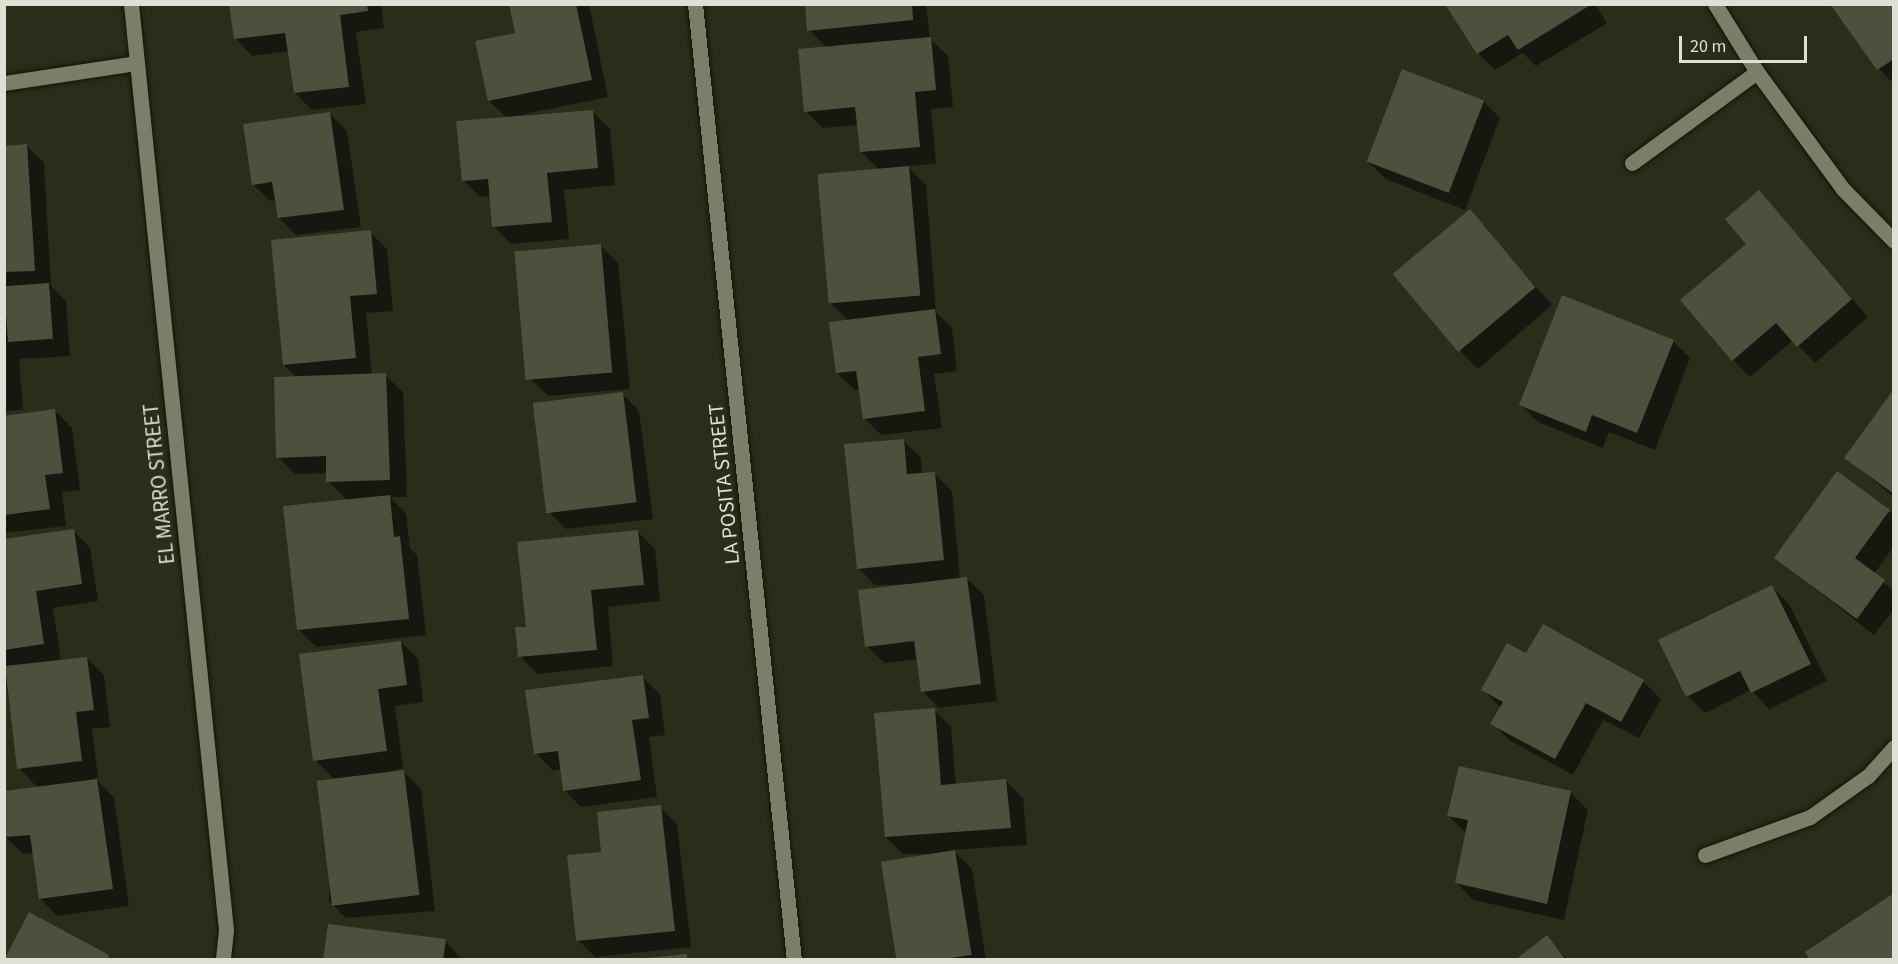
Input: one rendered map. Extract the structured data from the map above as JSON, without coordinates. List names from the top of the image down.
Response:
{
  "streets": {
    "street": ["EL MARRO STREET", "LA POSITA STREET"]
  },
  "scale_bar": "20 m"
}
